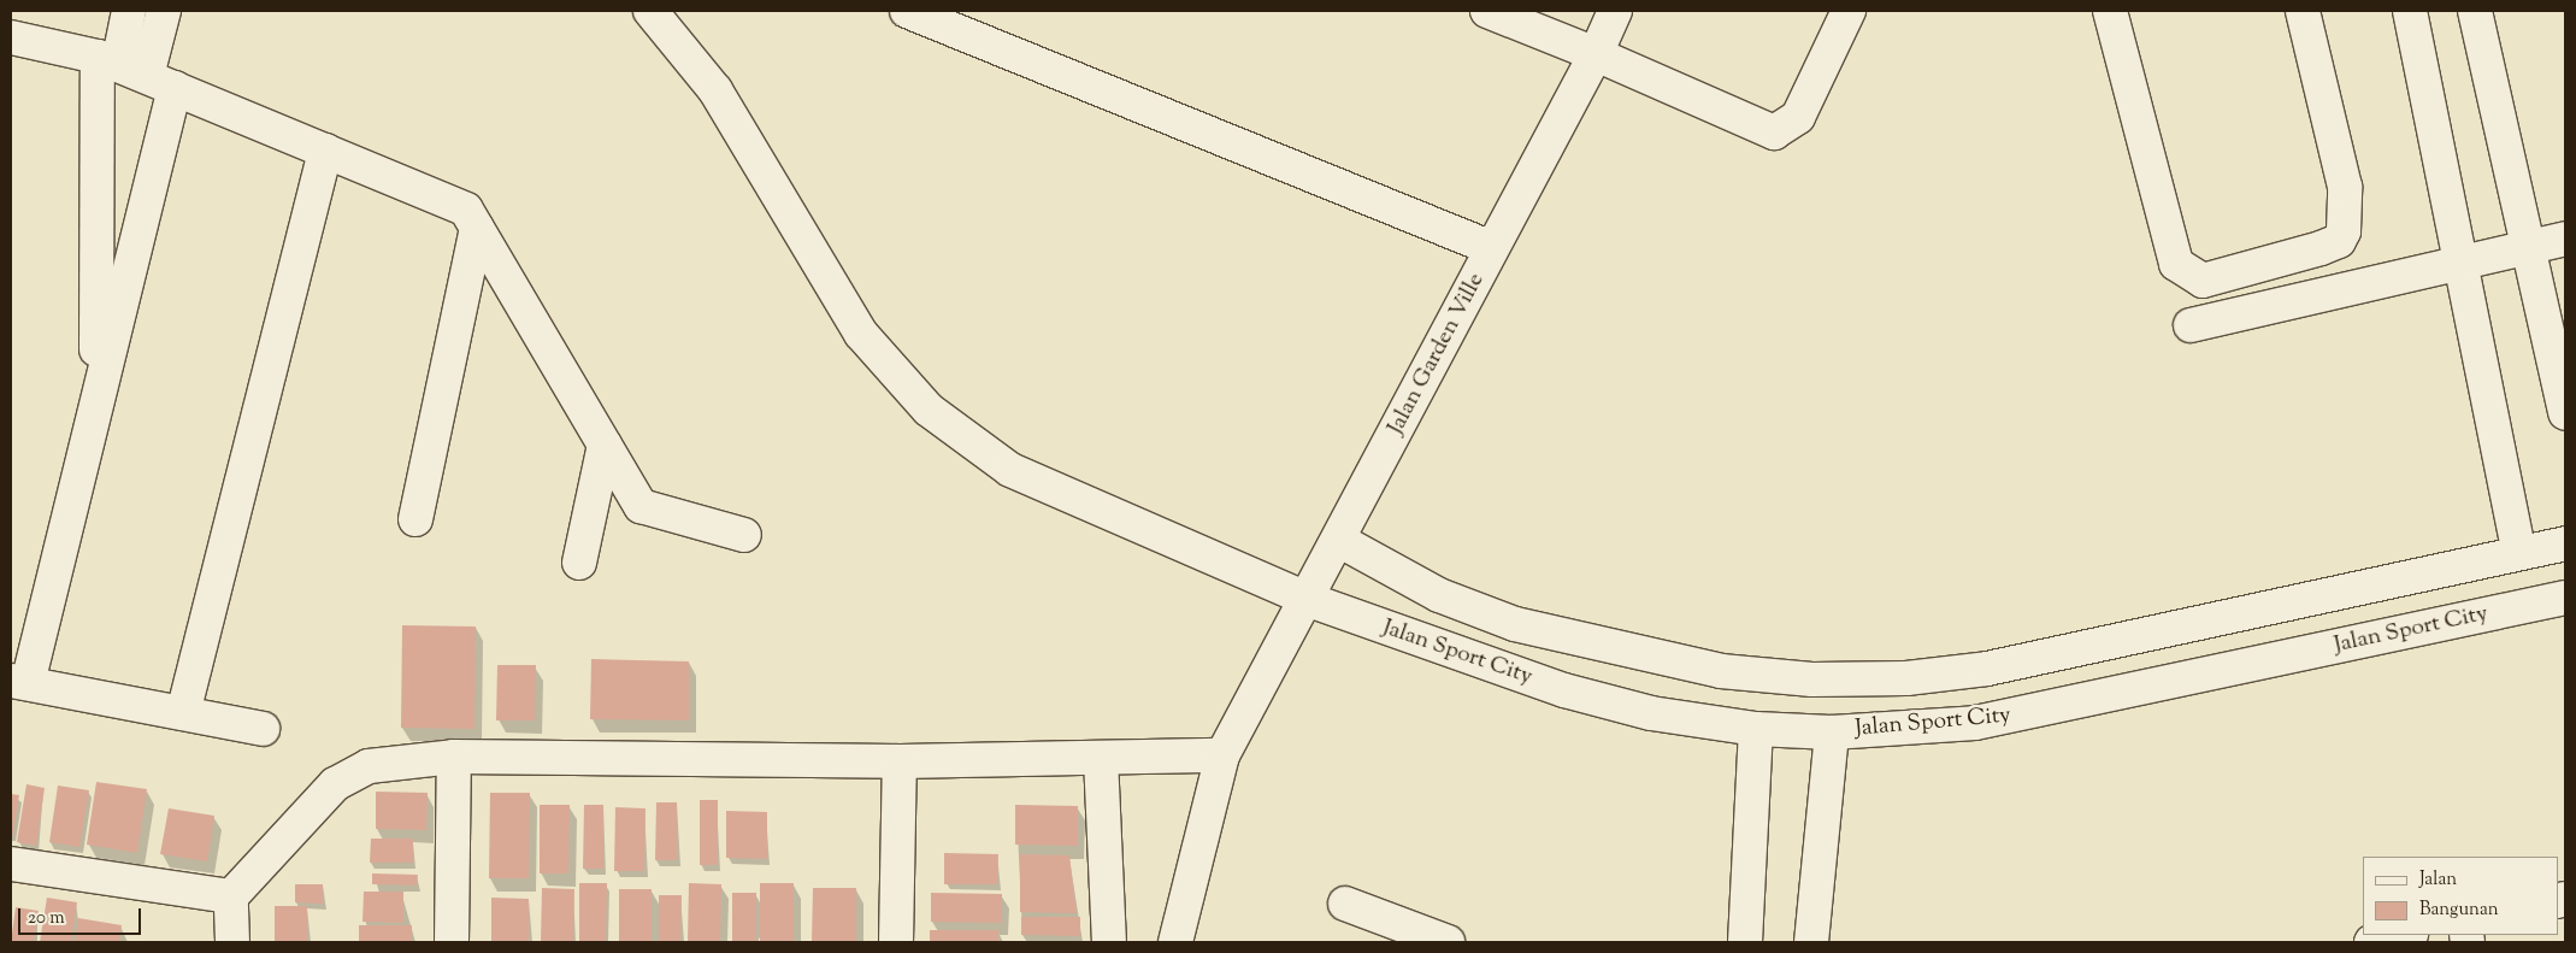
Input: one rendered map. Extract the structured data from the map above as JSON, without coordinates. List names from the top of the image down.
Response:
{
  "streets": {
    "street": ["Jalan Garden Ville", "Jalan Sport City"]
  },
  "crossings": [
    ["Jalan Garden Ville", "Jalan Sport City"]
  ],
  "legend": ["Jalan", "Bangunan"],
  "scale_bar": "20 m"
}
